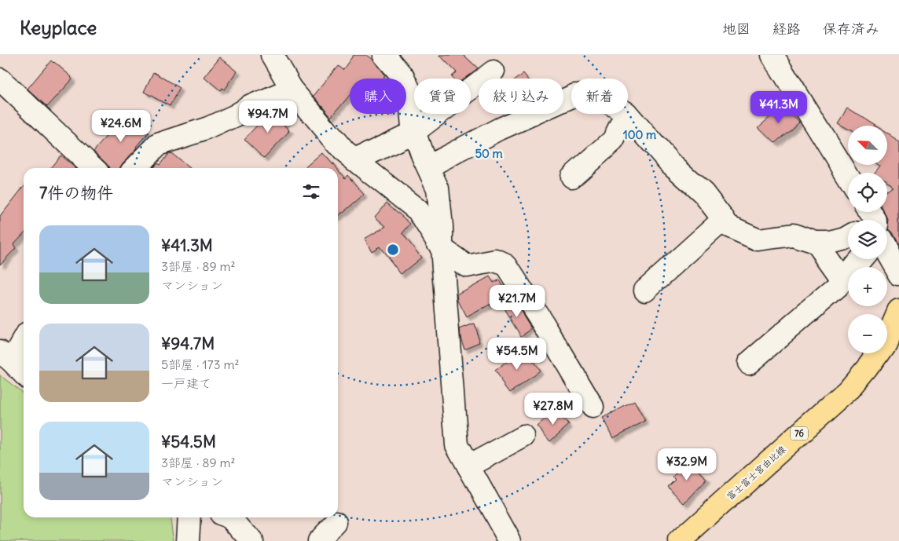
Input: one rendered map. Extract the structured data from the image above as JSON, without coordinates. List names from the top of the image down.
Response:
{
  "streets": {
    "main road": ["76", "富士富士宮由比線"]
  },
  "north": "top left",
  "page": {
    "header": "Keyplace",
    "nav": ["地図", "経路", "保存済み"],
    "chip": [
      "購入",
      "賃貸",
      "絞り込み",
      "新着"
    ],
    "price": [
      "¥41.3M",
      "¥94.7M",
      "¥24.6M",
      "¥21.7M",
      "¥54.5M",
      "¥27.8M",
      "¥32.9M"
    ],
    "map_buttons": ["+", "−"],
    "heading": "7件の物件",
    "list": [
      {
        "name": "¥41.3M",
        "note": "3部屋 · 89 m² · マンション"
      },
      {
        "name": "¥94.7M",
        "note": "5部屋 · 173 m² · 一戸建て"
      },
      {
        "name": "¥54.5M",
        "note": "3部屋 · 89 m² · マンション"
      }
    ]
  },
  "rings": ["100 m", "50 m"]
}
